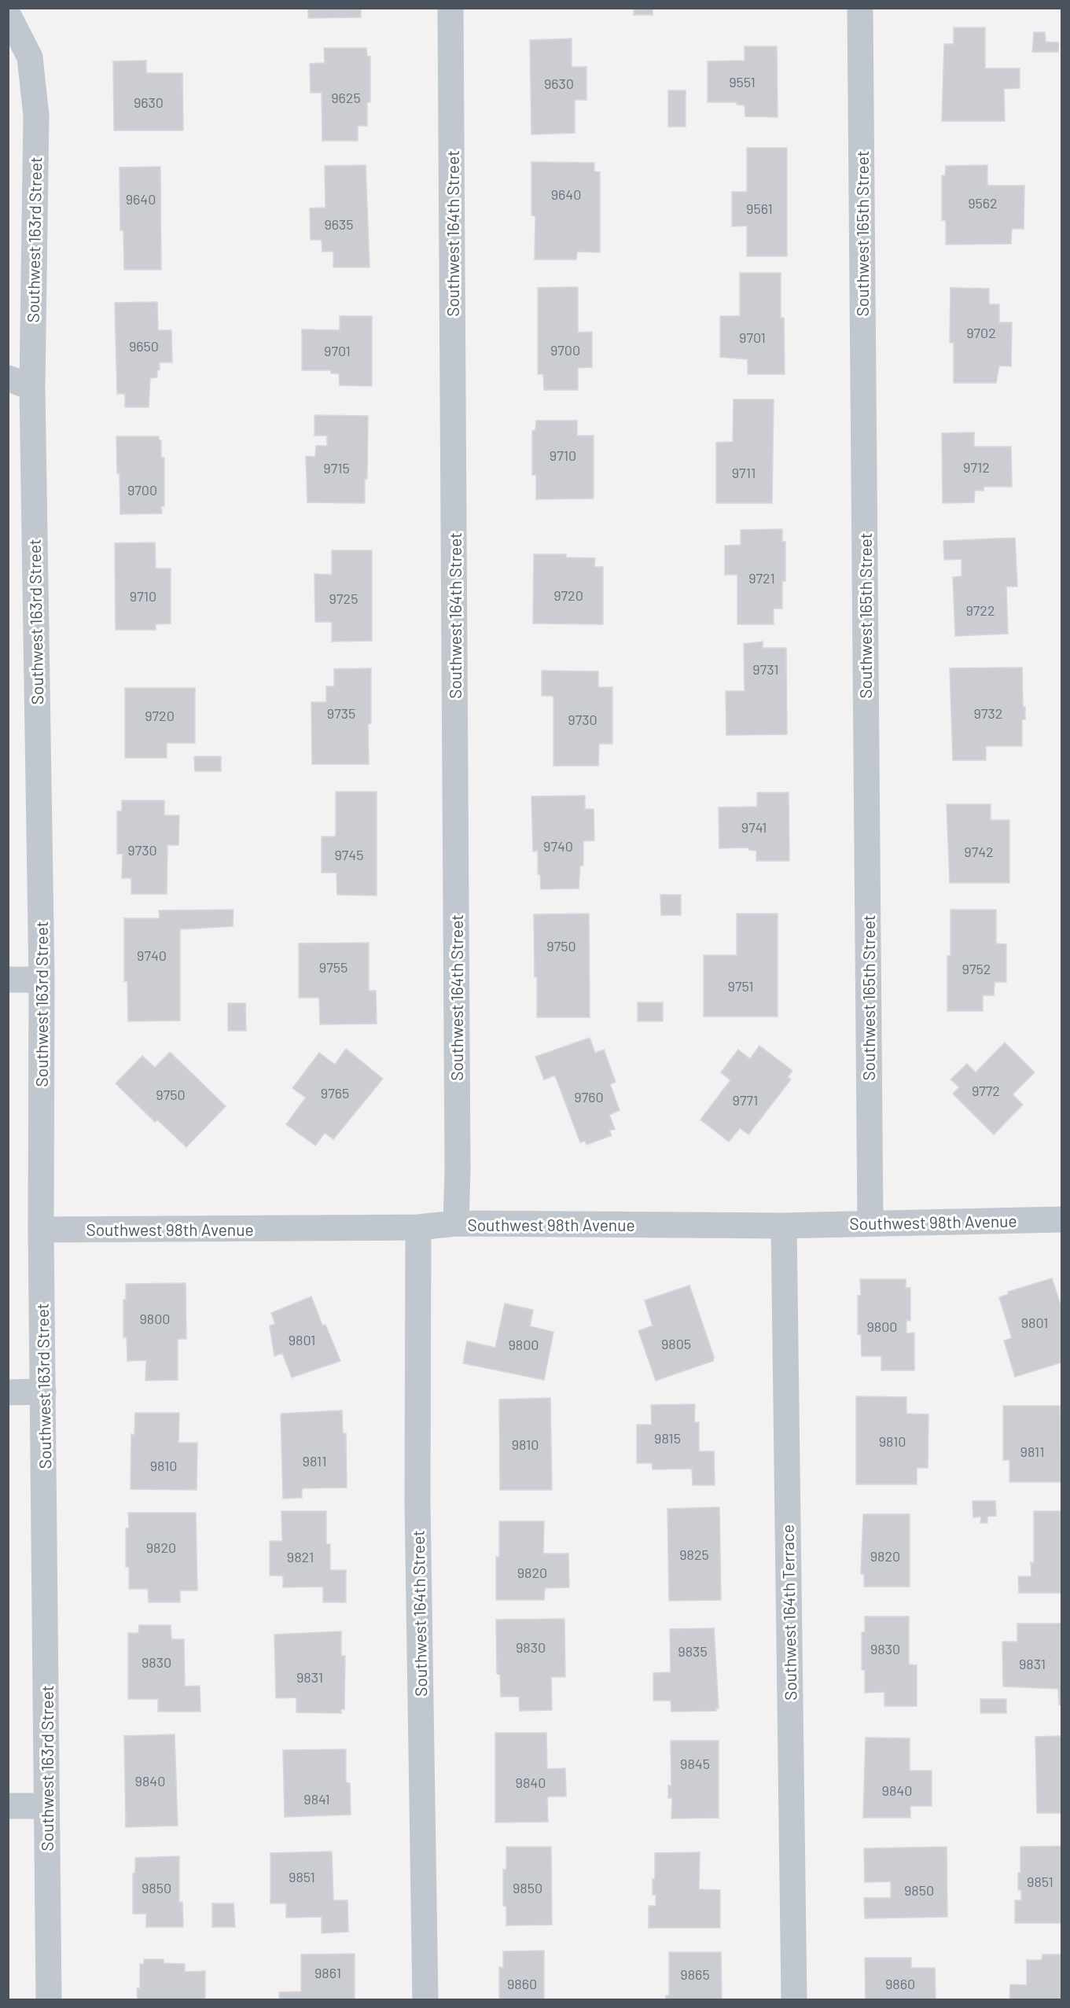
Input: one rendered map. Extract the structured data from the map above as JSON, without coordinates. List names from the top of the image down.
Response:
{
  "streets": {
    "street": [
      "Southwest 164th Street",
      "Southwest 165th Street",
      "Southwest 163rd Street",
      "Southwest 98th Avenue",
      "Southwest 164th Terrace"
    ]
  },
  "crossings": [
    ["Southwest 164th Street", "Southwest 98th Avenue"],
    ["Southwest 165th Street", "Southwest 98th Avenue"],
    ["Southwest 163rd Street", "Southwest 98th Avenue"],
    ["Southwest 98th Avenue", "Southwest 164th Terrace"]
  ],
  "house_numbers": [
    "9551",
    "9630",
    "9625",
    "9630",
    "9640",
    "9640",
    "9562",
    "9561",
    "9635",
    "9702",
    "9701",
    "9650",
    "9700",
    "9701",
    "9710",
    "9712",
    "9715",
    "9711",
    "9700",
    "9721",
    "9720",
    "9710",
    "9725",
    "9722",
    "9731",
    "9735",
    "9732",
    "9720",
    "9730",
    "9741",
    "9740",
    "9730",
    "9742",
    "9745",
    "9750",
    "9740",
    "9755",
    "9752",
    "9751",
    "9772",
    "9765",
    "9750",
    "9760",
    "9771",
    "9800",
    "9801",
    "9800",
    "9801",
    "9805",
    "9800",
    "9815",
    "9810",
    "9810",
    "9811",
    "9811",
    "9810",
    "9820",
    "9825",
    "9820",
    "9821",
    "9820",
    "9830",
    "9830",
    "9835",
    "9830",
    "9831",
    "9831",
    "9845",
    "9840",
    "9840",
    "9840",
    "9841",
    "9851",
    "9851",
    "9850",
    "9850",
    "9850",
    "9861",
    "9865",
    "9860",
    "9860"
  ]
}
